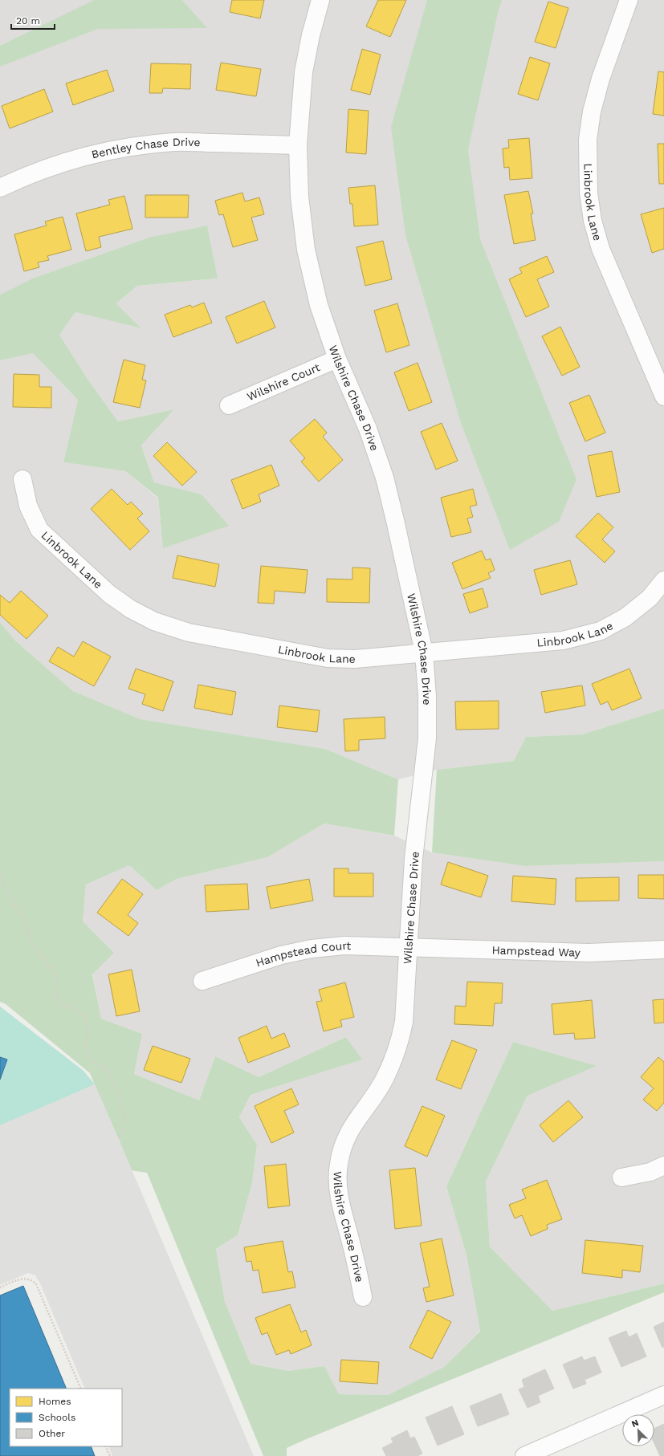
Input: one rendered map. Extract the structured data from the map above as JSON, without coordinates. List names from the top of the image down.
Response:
{
  "streets": {
    "street": [
      "Bentley Chase Drive",
      "Linbrook Lane",
      "Wilshire Court",
      "Wilshire Chase Drive",
      "Hampstead Way",
      "Hampstead Court"
    ]
  },
  "crossings": [
    ["Bentley Chase Drive", "Wilshire Chase Drive"],
    ["Linbrook Lane", "Wilshire Chase Drive"],
    ["Wilshire Court", "Wilshire Chase Drive"],
    ["Wilshire Chase Drive", "Hampstead Way"],
    ["Wilshire Chase Drive", "Hampstead Court"],
    ["Hampstead Way", "Hampstead Court"]
  ],
  "legend": ["Homes", "Schools", "Other"],
  "scale_bar": "20 m",
  "north": "top left"
}
